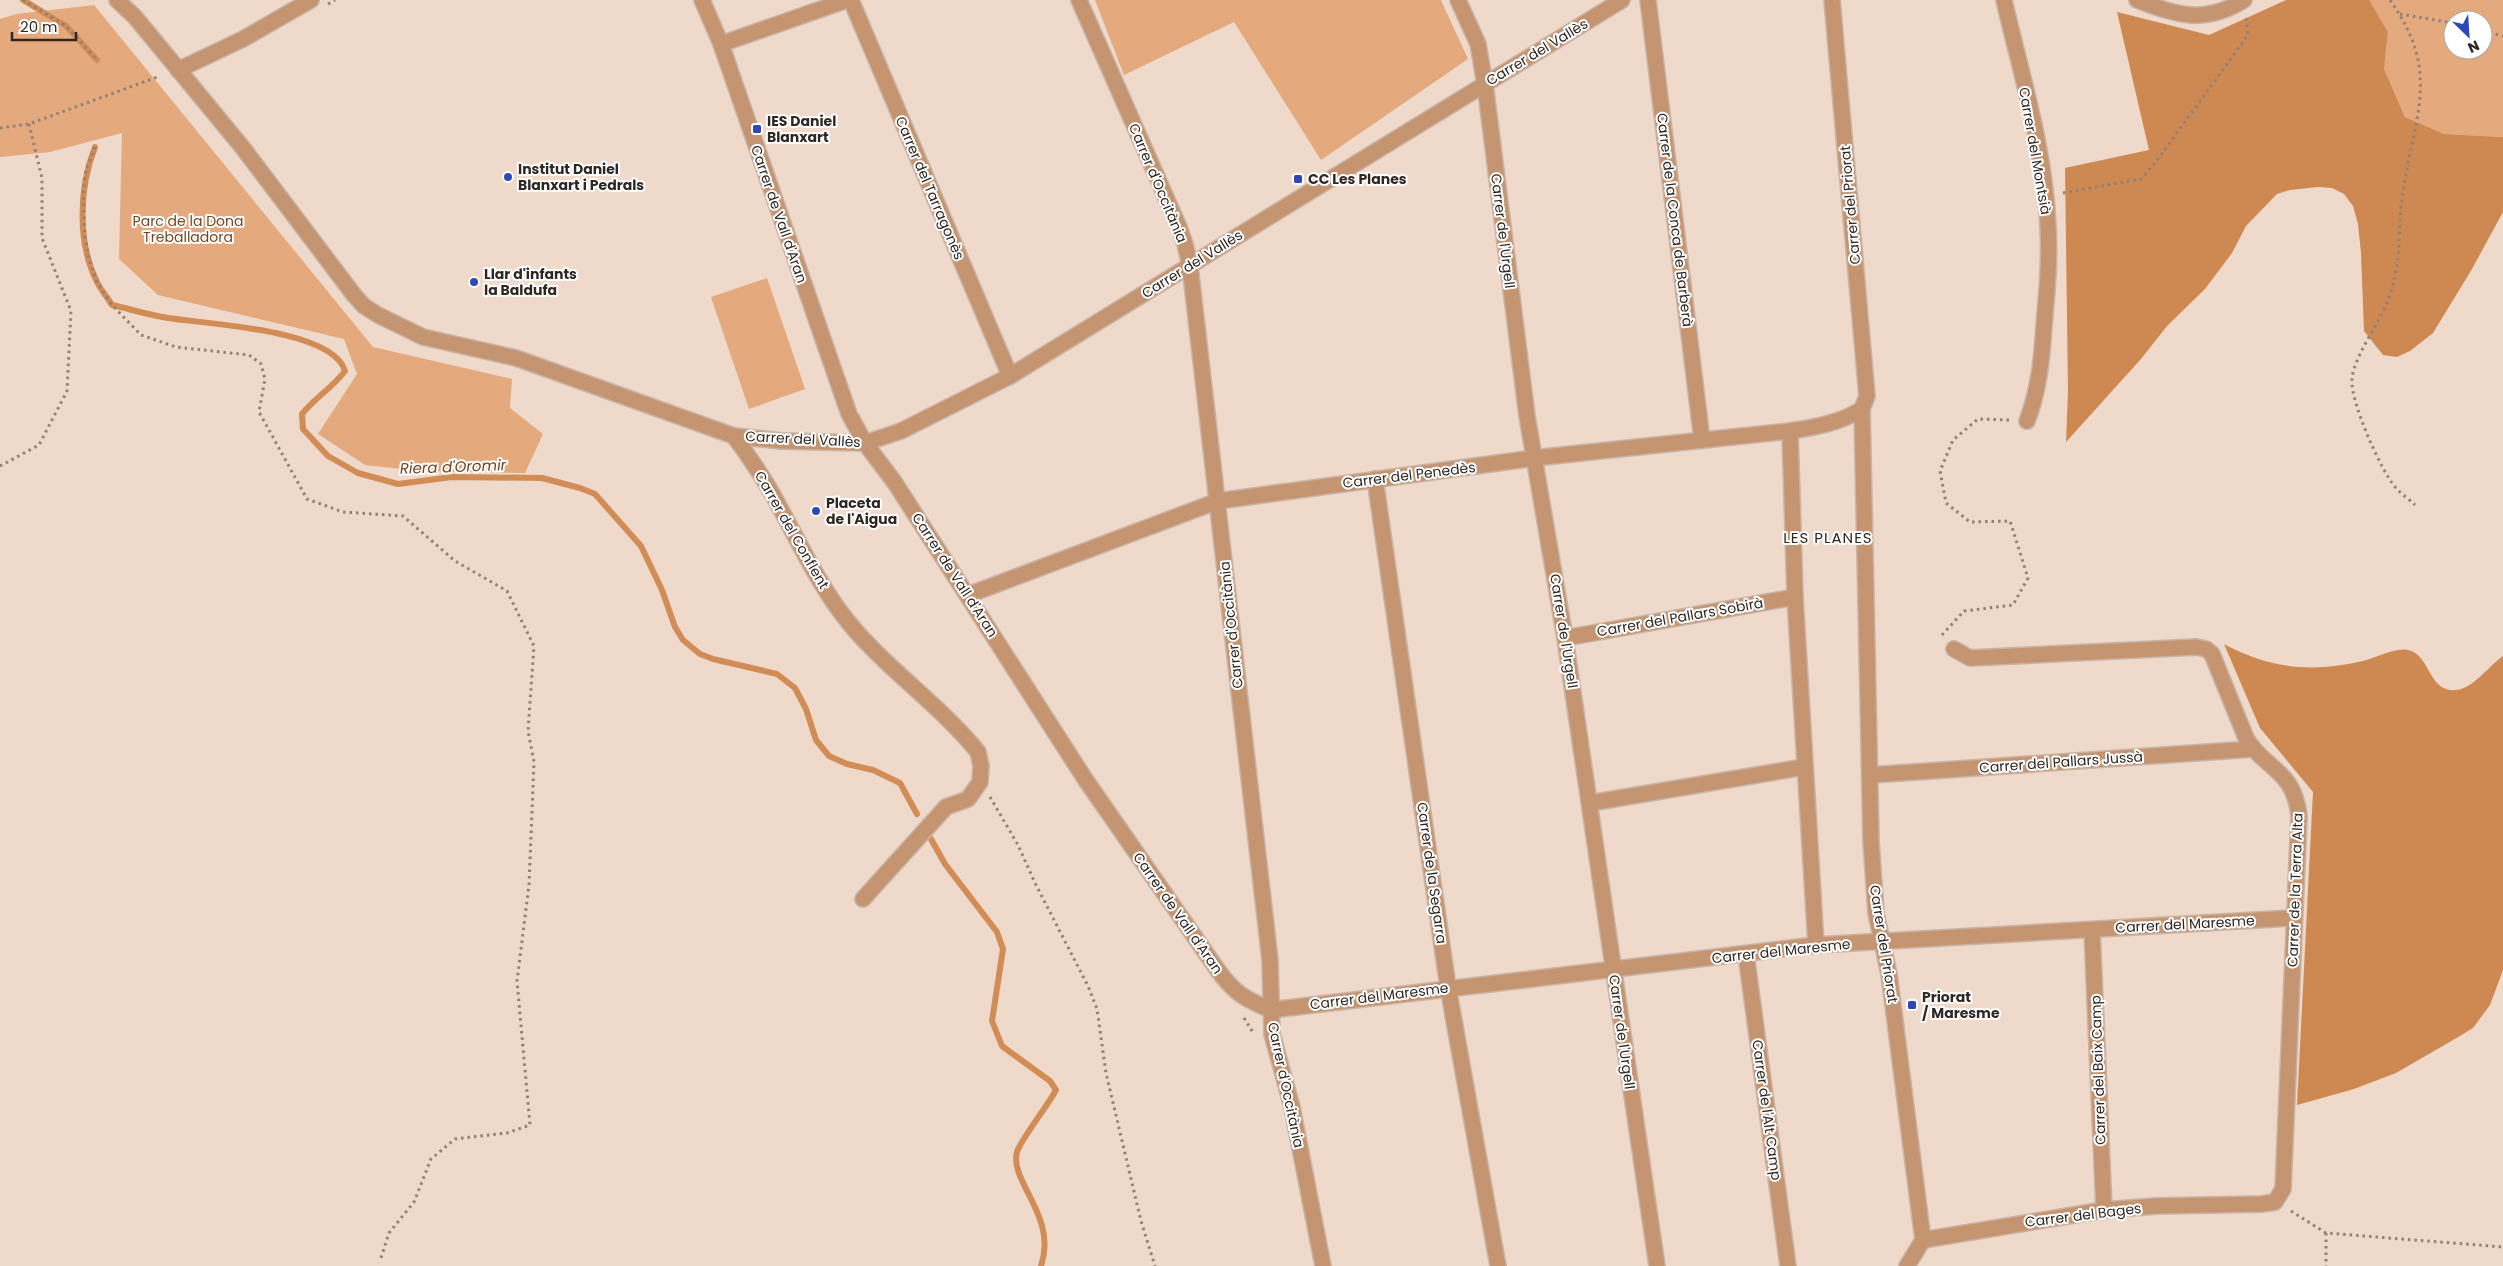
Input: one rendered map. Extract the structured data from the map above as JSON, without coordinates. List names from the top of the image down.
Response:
{
  "streets": {
    "street": [
      "Carrer del Vallès",
      "Carrer del Montsià",
      "Carrer d'Occitània",
      "Carrer del Tarragonès",
      "Carrer del Priorat",
      "Carrer de Vall d'Aran",
      "Carrer de la Conca de Barberà",
      "Carrer de l'Urgell",
      "Carrer del Penedès",
      "Carrer del Conflent",
      "Carrer del Pallars Sobirà",
      "Carrer del Pallars Jussà",
      "Carrer de la Segarra",
      "Carrer de la Terra Alta",
      "Carrer del Maresme",
      "Carrer del Baix Camp",
      "Carrer de l'Alt Camp",
      "Carrer del Bages"
    ]
  },
  "crossings": [
    ["Carrer del Vallès", "Carrer d'Occitània"],
    ["Carrer del Vallès", "Carrer del Tarragonès"],
    ["Carrer del Vallès", "Carrer de Vall d'Aran"],
    ["Carrer del Vallès", "Carrer de l'Urgell"],
    ["Carrer del Vallès", "Carrer del Conflent"],
    ["Carrer d'Occitània", "Carrer de Vall d'Aran"],
    ["Carrer d'Occitània", "Carrer del Penedès"],
    ["Carrer d'Occitània", "Carrer del Maresme"],
    ["Carrer del Priorat", "Carrer del Penedès"],
    ["Carrer del Priorat", "Carrer del Pallars Jussà"],
    ["Carrer del Priorat", "Carrer del Maresme"],
    ["Carrer del Priorat", "Carrer del Bages"],
    ["Carrer de Vall d'Aran", "Carrer del Penedès"],
    ["Carrer de Vall d'Aran", "Carrer del Maresme"],
    ["Carrer de la Conca de Barberà", "Carrer del Penedès"],
    ["Carrer de l'Urgell", "Carrer del Penedès"],
    ["Carrer de l'Urgell", "Carrer del Pallars Sobirà"],
    ["Carrer de l'Urgell", "Carrer del Maresme"],
    ["Carrer del Penedès", "Carrer de la Segarra"],
    ["Carrer del Pallars Jussà", "Carrer de la Terra Alta"],
    ["Carrer de la Segarra", "Carrer del Maresme"],
    ["Carrer de la Terra Alta", "Carrer del Maresme"],
    ["Carrer de la Terra Alta", "Carrer del Bages"],
    ["Carrer del Maresme", "Carrer del Baix Camp"],
    ["Carrer del Maresme", "Carrer de l'Alt Camp"],
    ["Carrer del Baix Camp", "Carrer del Bages"]
  ],
  "districts": ["LES PLANES"],
  "water": ["Riera d'Oromir"],
  "parks": ["Parc de la Dona Treballadora"],
  "places": {
    "transit": ["IES Daniel Blanxart", "CC Les Planes", "Priorat / Maresme"],
    "other": ["Institut Daniel Blanxart i Pedrals", "Llar d'infants la Baldufa", "Placeta de l'Aigua"]
  },
  "scale_bar": "20 m",
  "north": "bottom right"
}
